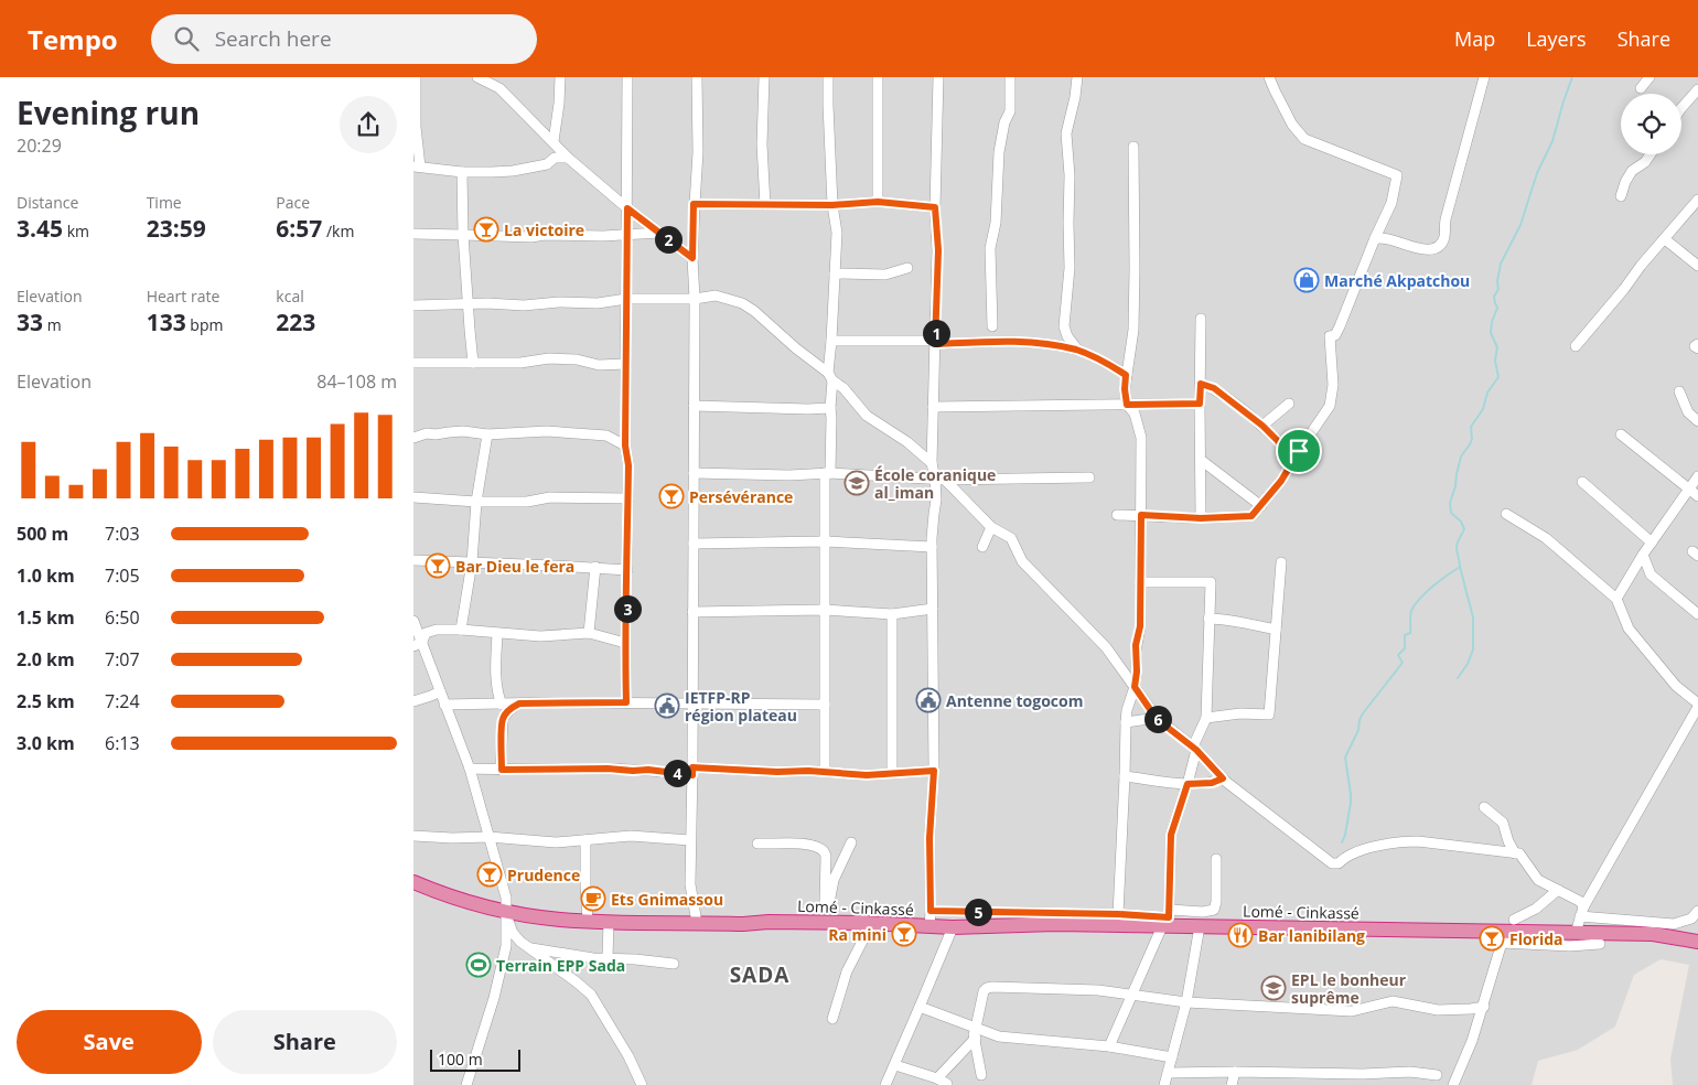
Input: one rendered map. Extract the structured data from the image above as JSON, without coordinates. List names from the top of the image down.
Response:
{
  "streets": {
    "highway": ["Lomé - Cinkassé"]
  },
  "districts": ["SADA"],
  "places": {
    "bar": [
      "La victoire",
      "Persévérance",
      "Bar Dieu le fera",
      "Prudence",
      "Ra mini",
      "Florida"
    ],
    "shop": ["Marché Akpatchou"],
    "school or university": ["École coranique al_iman", "EPL le bonheur suprême"],
    "public building": ["Antenne togocom", "IETFP-RP région plateau"],
    "cafe": ["Ets Gnimassou"],
    "restaurant": ["Bar lanibilang"],
    "sports": ["Terrain EPP Sada"]
  },
  "scale_bar": "100 m",
  "page": {
    "header": "Tempo",
    "search": "Search here",
    "nav": ["Map", "Layers", "Share"],
    "heading": ["Evening run", "20:29"],
    "stats": [
      ["Distance", "3.45 km"],
      ["Time", "23:59"],
      ["Pace", "6:57 /km"],
      ["Elevation", "33 m"],
      ["Heart rate", "133 bpm"],
      ["kcal", "223"]
    ],
    "pins": [
      "2",
      "1",
      "3",
      "6",
      "4",
      "5"
    ],
    "chart": ["Elevation", "84–108 m"],
    "list": [
      {
        "name": "500 m",
        "note": "7:03"
      },
      {
        "name": "1.0 km",
        "note": "7:05"
      },
      {
        "name": "1.5 km",
        "note": "6:50"
      },
      {
        "name": "2.0 km",
        "note": "7:07"
      },
      {
        "name": "2.5 km",
        "note": "7:24"
      },
      {
        "name": "3.0 km",
        "note": "6:13"
      }
    ],
    "buttons": ["Save", "Share"],
    "scale": "100 m"
  }
}
